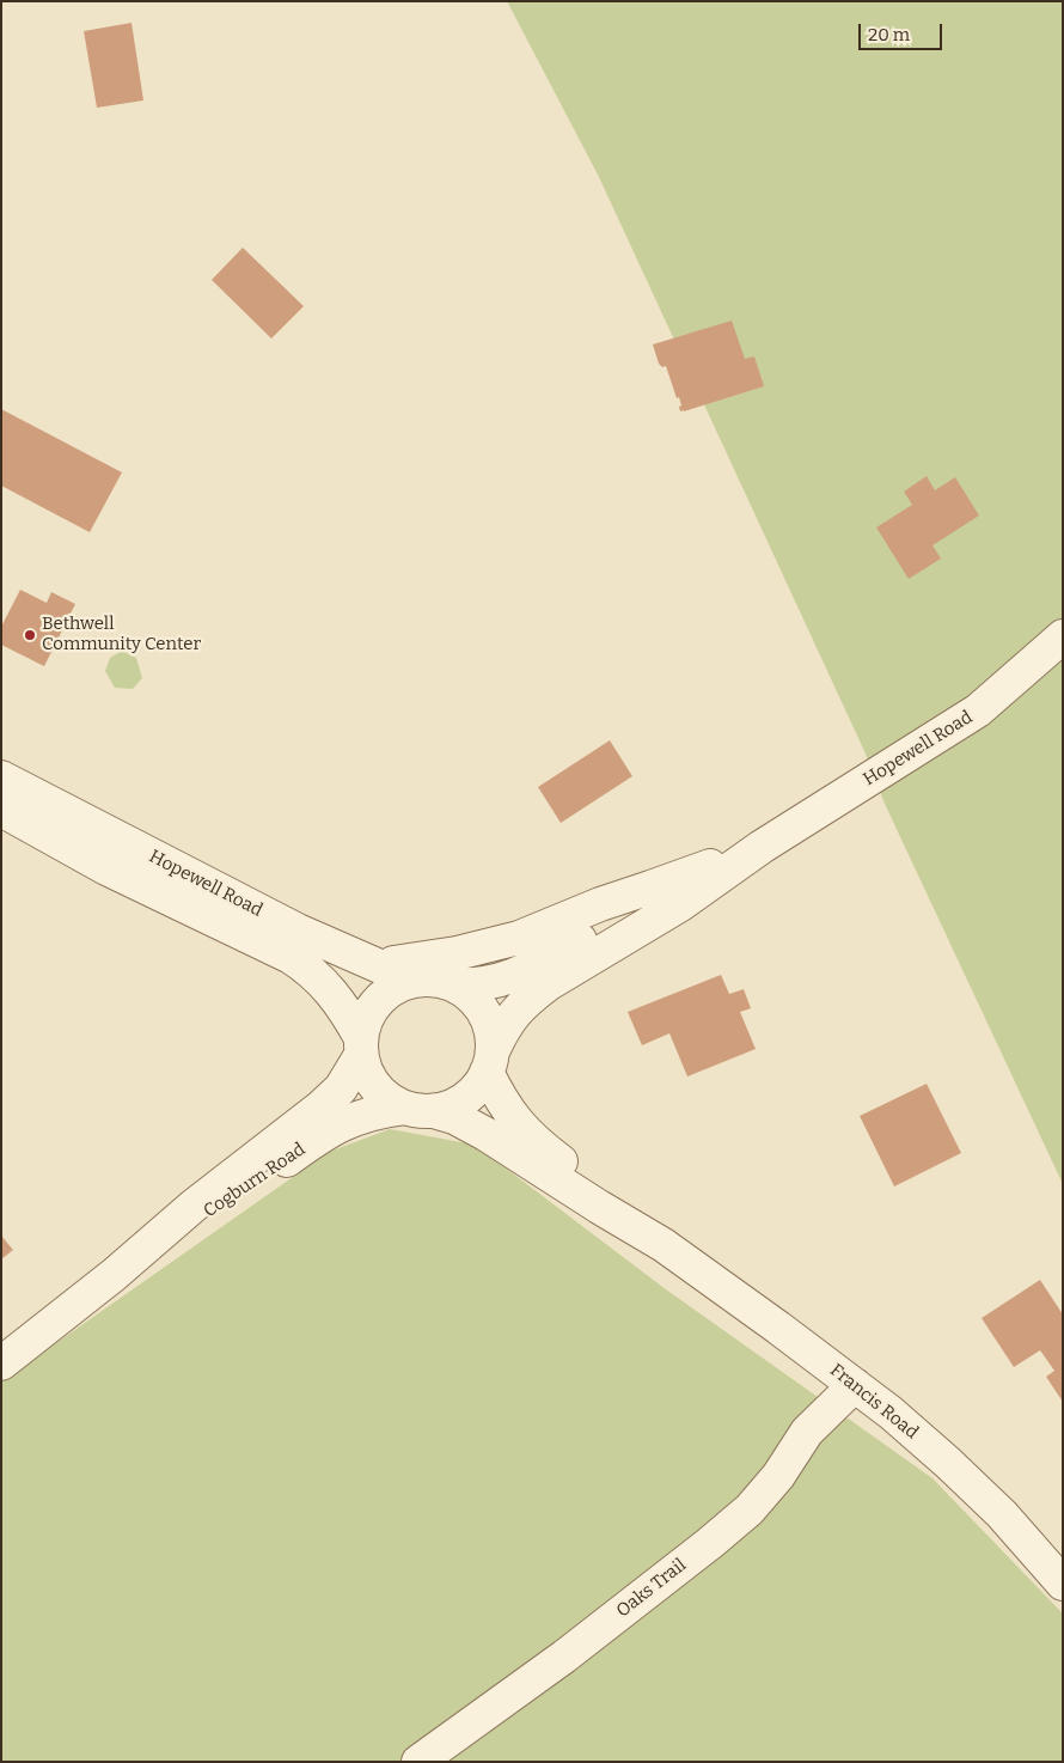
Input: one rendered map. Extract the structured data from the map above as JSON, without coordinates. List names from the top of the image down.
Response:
{
  "streets": {
    "street": [
      "Hopewell Road",
      "Cogburn Road",
      "Francis Road",
      "Oaks Trail"
    ]
  },
  "crossings": [
    ["Hopewell Road", "Cogburn Road"],
    ["Hopewell Road", "Francis Road"],
    ["Cogburn Road", "Francis Road"],
    ["Francis Road", "Oaks Trail"]
  ],
  "places": ["Bethwell Community Center"],
  "scale_bar": "20 m"
}
